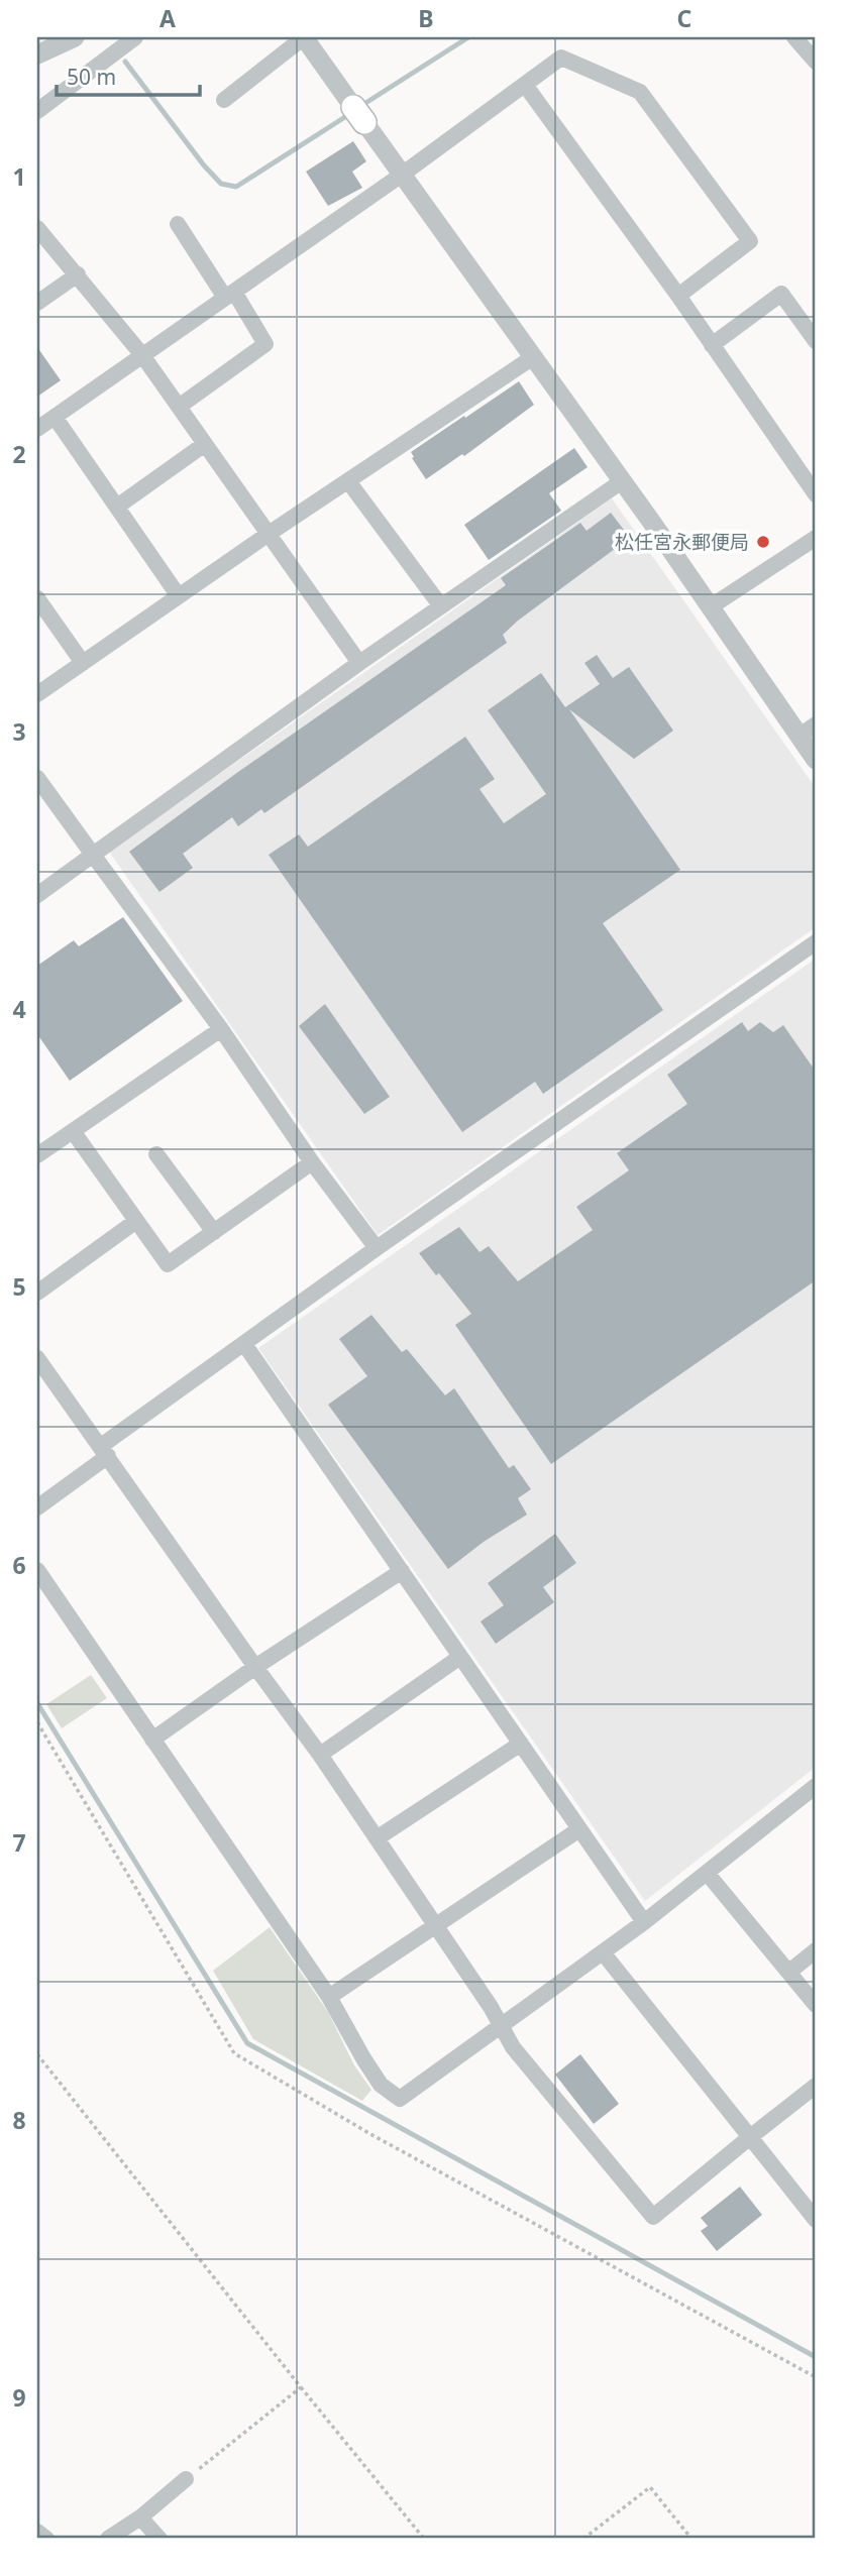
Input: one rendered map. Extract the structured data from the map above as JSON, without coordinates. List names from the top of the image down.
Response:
{
  "places": ["松任宮永郵便局"],
  "scale_bar": "50 m",
  "grid": {
    "columns": ["A", "B", "C"],
    "rows": [
      "1",
      "2",
      "3",
      "4",
      "5",
      "6",
      "7",
      "8",
      "9"
    ]
  }
}
